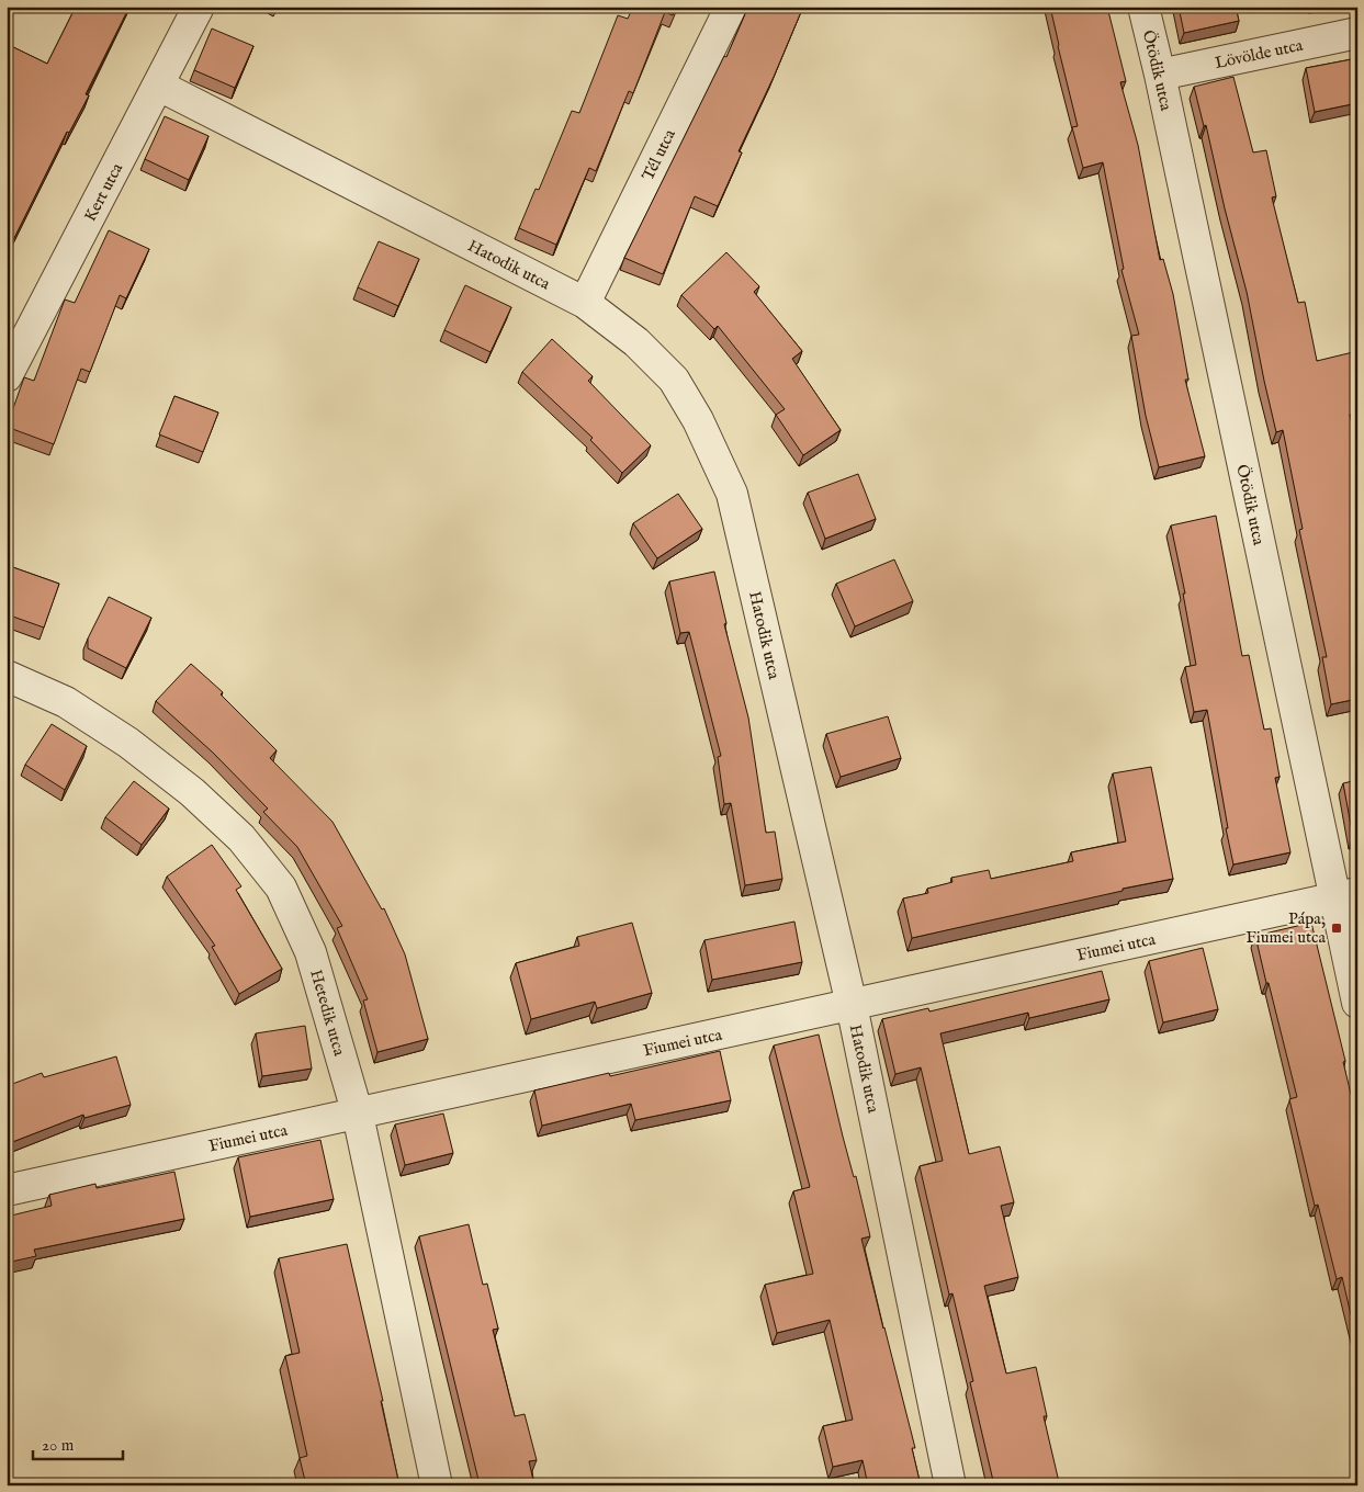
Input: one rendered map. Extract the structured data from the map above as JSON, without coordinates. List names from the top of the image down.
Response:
{
  "streets": {
    "street": [
      "Lövölde utca",
      "Ötödik utca",
      "Tél utca",
      "Kert utca",
      "Hatodik utca",
      "Fiumei utca",
      "Hetedik utca"
    ]
  },
  "crossings": [
    ["Lövölde utca", "Ötödik utca"],
    ["Ötödik utca", "Fiumei utca"],
    ["Tél utca", "Hatodik utca"],
    ["Kert utca", "Hatodik utca"],
    ["Hatodik utca", "Fiumei utca"],
    ["Fiumei utca", "Hetedik utca"]
  ],
  "places": {
    "transit": ["Pápa, Fiumei utca"]
  },
  "scale_bar": "20 m"
}
